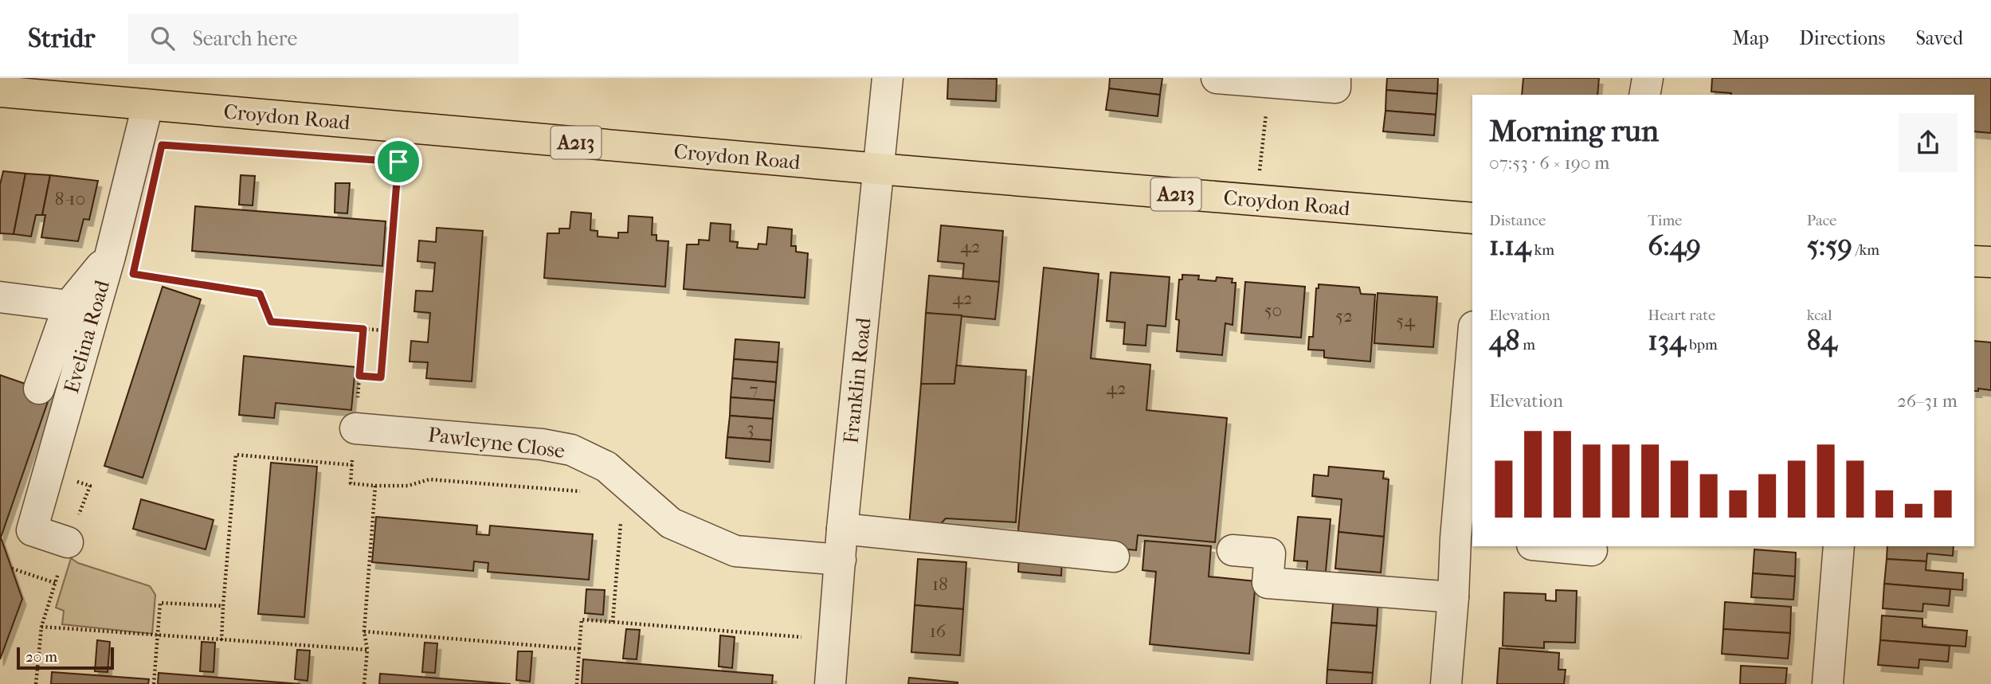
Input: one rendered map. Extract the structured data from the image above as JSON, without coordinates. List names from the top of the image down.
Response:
{
  "streets": {
    "main road": ["Croydon Road", "A213"],
    "street": ["Evelina Road", "Franklin Road", "Pawleyne Close"]
  },
  "crossings": [
    ["Croydon Road", "Evelina Road"],
    ["Croydon Road", "Franklin Road"],
    ["Franklin Road", "Pawleyne Close"]
  ],
  "house_numbers": [
    "8-10",
    "42",
    "42",
    "50",
    "52",
    "54",
    "42",
    "7",
    "3",
    "18",
    "16"
  ],
  "scale_bar": "20 m",
  "page": {
    "header": "Stridr",
    "search": "Search here",
    "nav": ["Map", "Directions", "Saved"],
    "heading": ["Morning run", "07:53 · 6 × 190 m"],
    "stats": [
      ["Distance", "1.14 km"],
      ["Time", "6:49"],
      ["Pace", "5:59 /km"],
      ["Elevation", "48 m"],
      ["Heart rate", "134 bpm"],
      ["kcal", "84"]
    ],
    "chart": ["Elevation", "26–31 m"],
    "scale": "20 m"
  }
}
